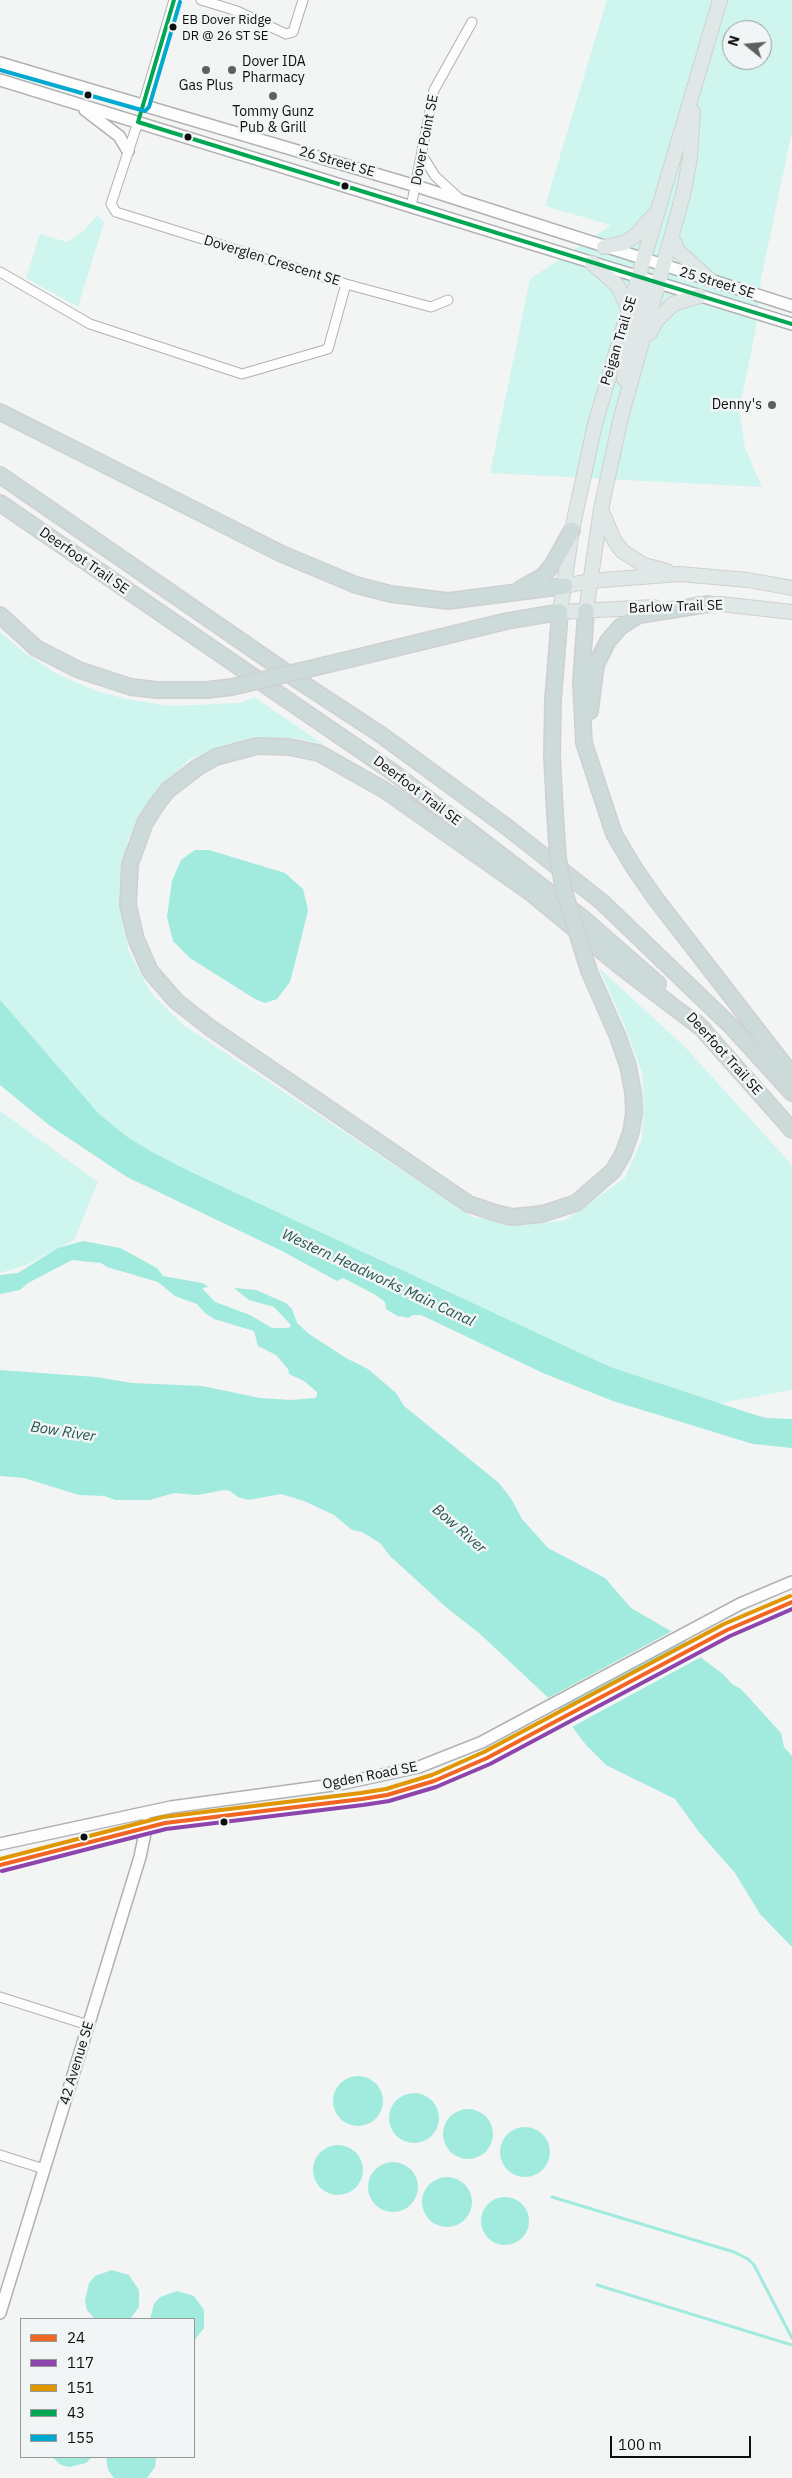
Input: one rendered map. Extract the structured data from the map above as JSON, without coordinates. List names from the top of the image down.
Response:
{
  "streets": {
    "highway": ["Deerfoot Trail SE"],
    "main road": ["Peigan Trail SE", "Barlow Trail SE"],
    "street": [
      "Dover Point SE",
      "26 Street SE",
      "Doverglen Crescent SE",
      "25 Street SE",
      "Ogden Road SE",
      "42 Avenue SE"
    ]
  },
  "crossings": [
    ["Dover Point SE", "26 Street SE"],
    ["26 Street SE", "Doverglen Crescent SE"],
    ["26 Street SE", "25 Street SE"],
    ["26 Street SE", "Peigan Trail SE"],
    ["25 Street SE", "Peigan Trail SE"],
    ["Peigan Trail SE", "Barlow Trail SE"],
    ["Ogden Road SE", "42 Avenue SE"]
  ],
  "water": ["Western Headworks Main Canal", "Bow River"],
  "places": [
    "EB Dover Ridge DR @ 26 ST SE",
    "Gas Plus",
    "Dover IDA Pharmacy",
    "Tommy Gunz Pub & Grill",
    "Denny's"
  ],
  "lines": [
    "transit line 43",
    "transit line 155",
    "transit line 151",
    "transit line 24",
    "transit line 117"
  ],
  "legend": [
    "24",
    "117",
    "151",
    "43",
    "155"
  ],
  "scale_bar": "100 m",
  "north": "left"
}
